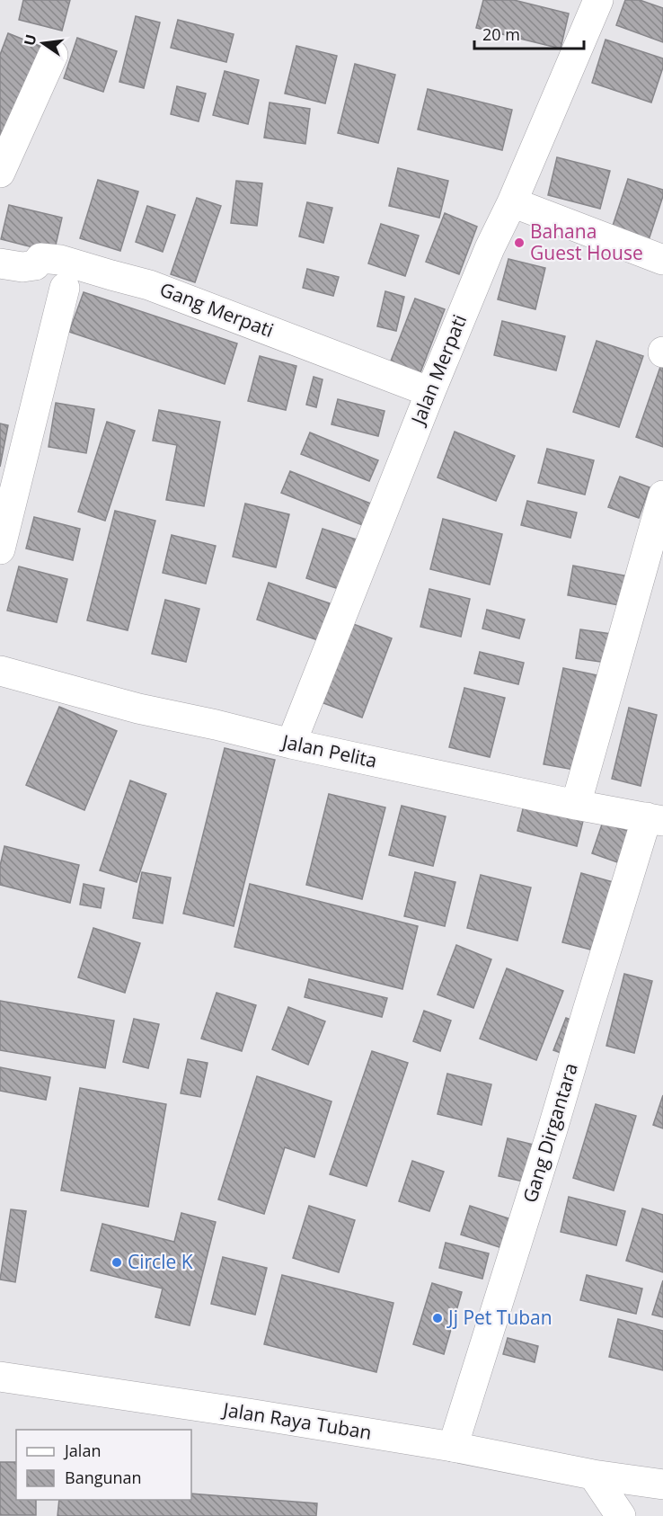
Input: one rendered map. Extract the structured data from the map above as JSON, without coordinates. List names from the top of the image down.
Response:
{
  "streets": {
    "street": [
      "Gang Merpati",
      "Jalan Merpati",
      "Jalan Pelita",
      "Gang Dirgantara",
      "Jalan Raya Tuban"
    ]
  },
  "crossings": [
    ["Gang Merpati", "Jalan Merpati"],
    ["Jalan Merpati", "Jalan Pelita"],
    ["Jalan Pelita", "Gang Dirgantara"],
    ["Gang Dirgantara", "Jalan Raya Tuban"]
  ],
  "places": ["Bahana Guest House", "Circle K", "Jj Pet Tuban"],
  "legend": ["Jalan", "Bangunan"],
  "scale_bar": "20 m",
  "north": "left"
}
